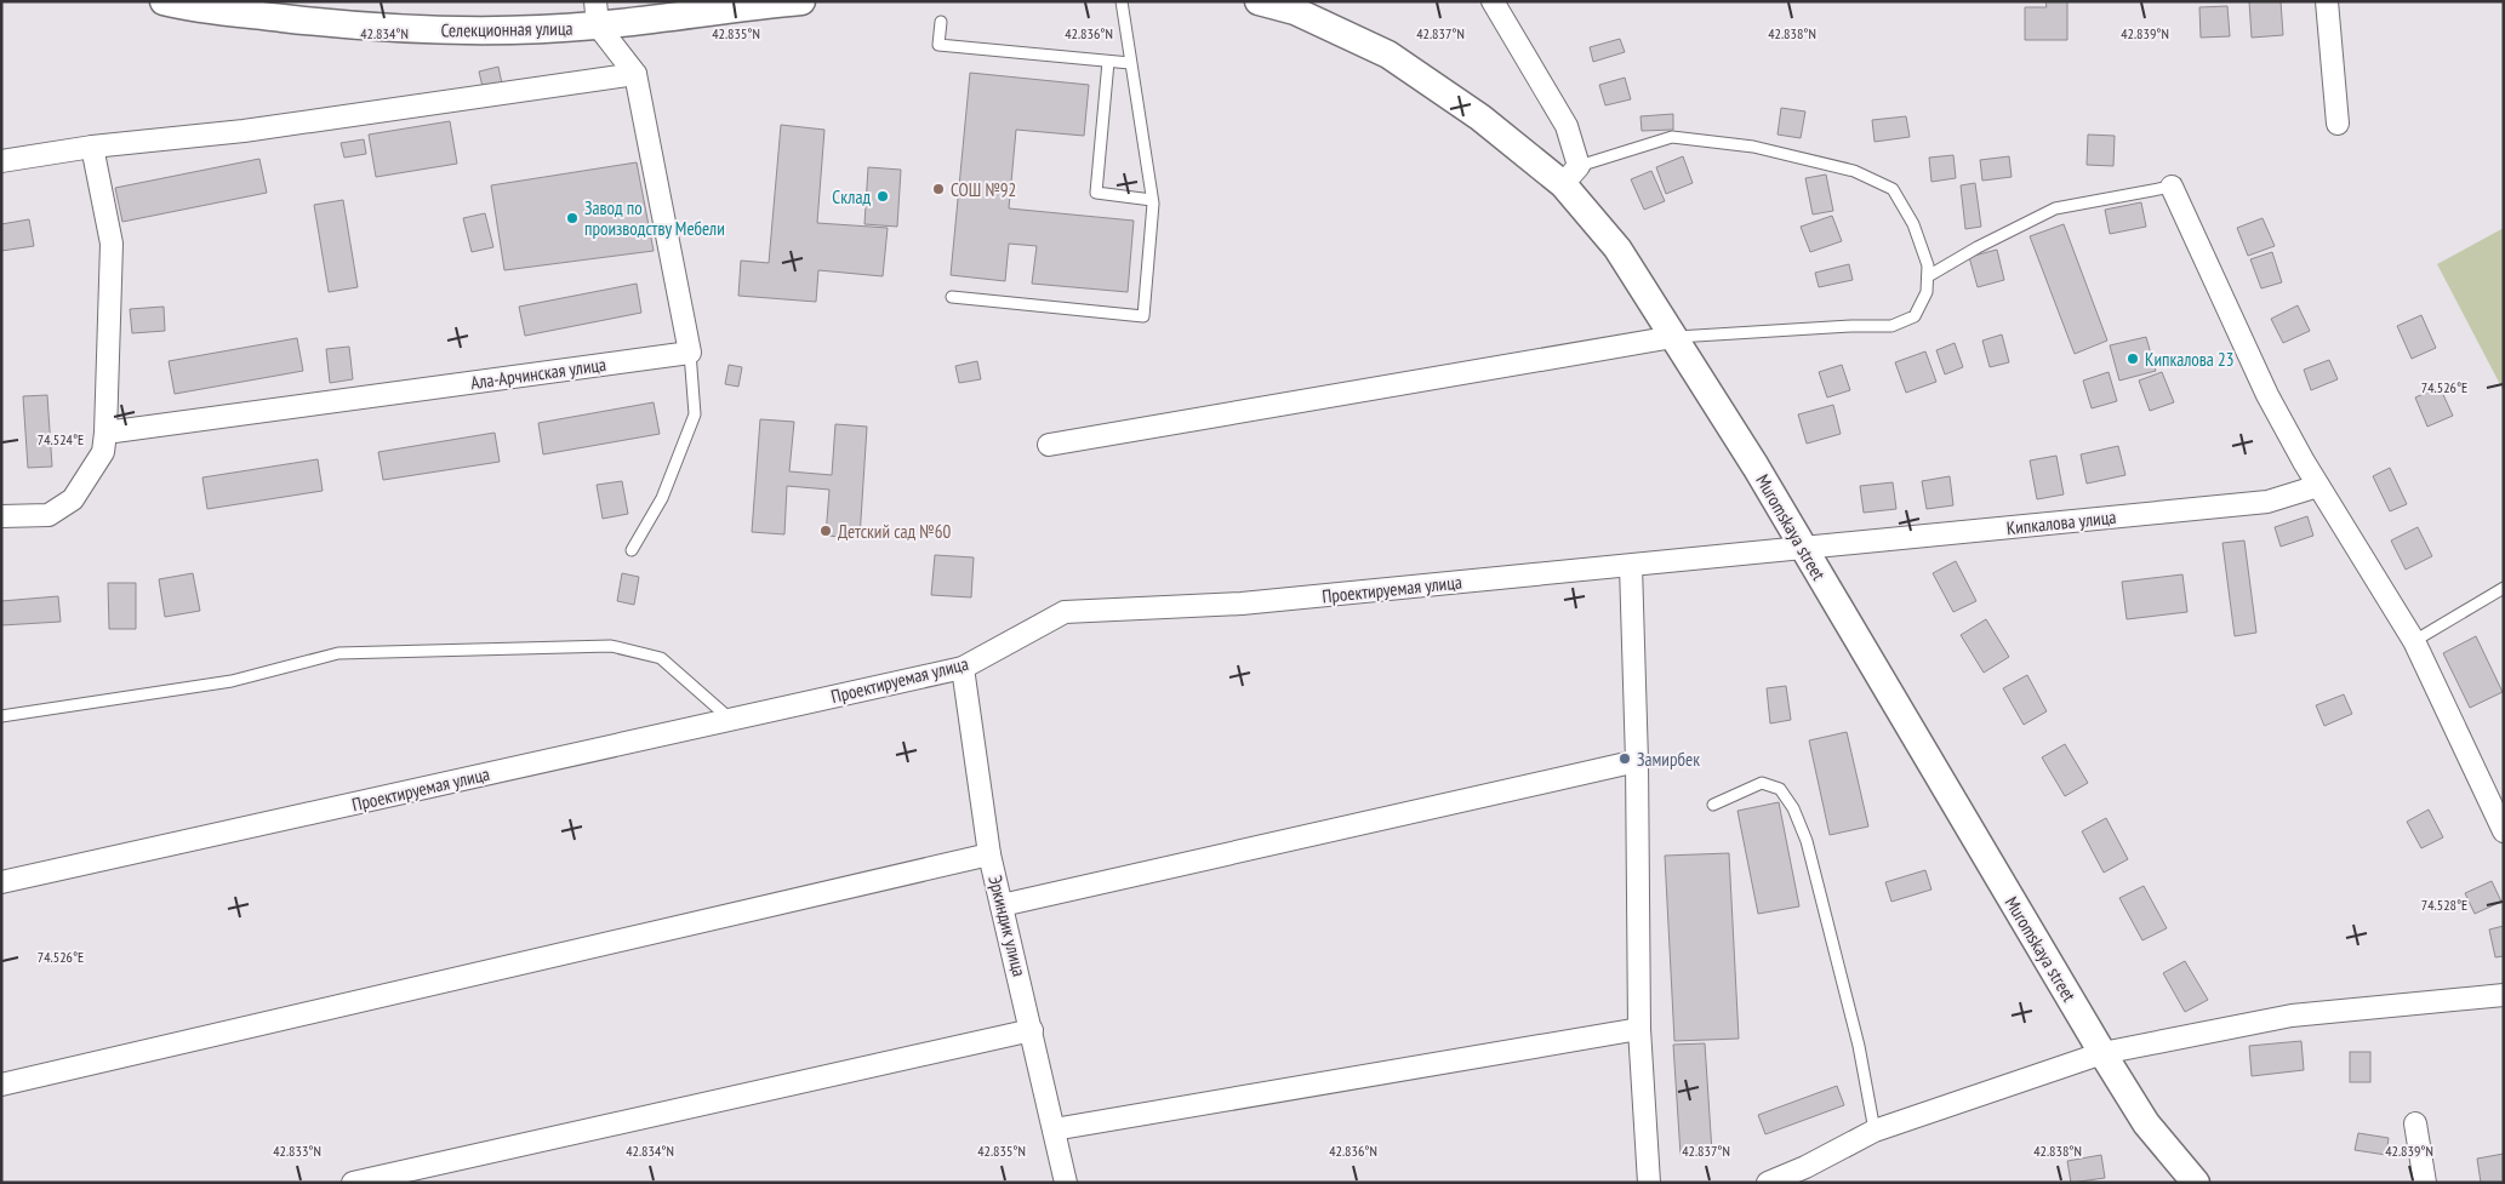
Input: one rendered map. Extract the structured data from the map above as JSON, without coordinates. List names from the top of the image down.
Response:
{
  "streets": {
    "street": [
      "Селекционная улица",
      "Ала-Арчинская улица",
      "Кипкалова улица",
      "Muromskaya street",
      "Проектируемая улица",
      "Эркиндик улица"
    ]
  },
  "crossings": [
    ["Кипкалова улица", "Muromskaya street"],
    ["Кипкалова улица", "Проектируемая улица"],
    ["Muromskaya street", "Проектируемая улица"],
    ["Проектируемая улица", "Эркиндик улица"]
  ],
  "places": [
    "СОШ №92",
    "Склад",
    "Завод по производству Мебели",
    "Кипкалова 23",
    "Детский сад №60",
    "Замирбек"
  ],
  "coordinates": [
    "42.834°N",
    "42.835°N",
    "42.836°N",
    "42.837°N",
    "42.838°N",
    "42.839°N",
    "74.526°E",
    "74.524°E",
    "74.528°E",
    "42.833°N"
  ]
}
